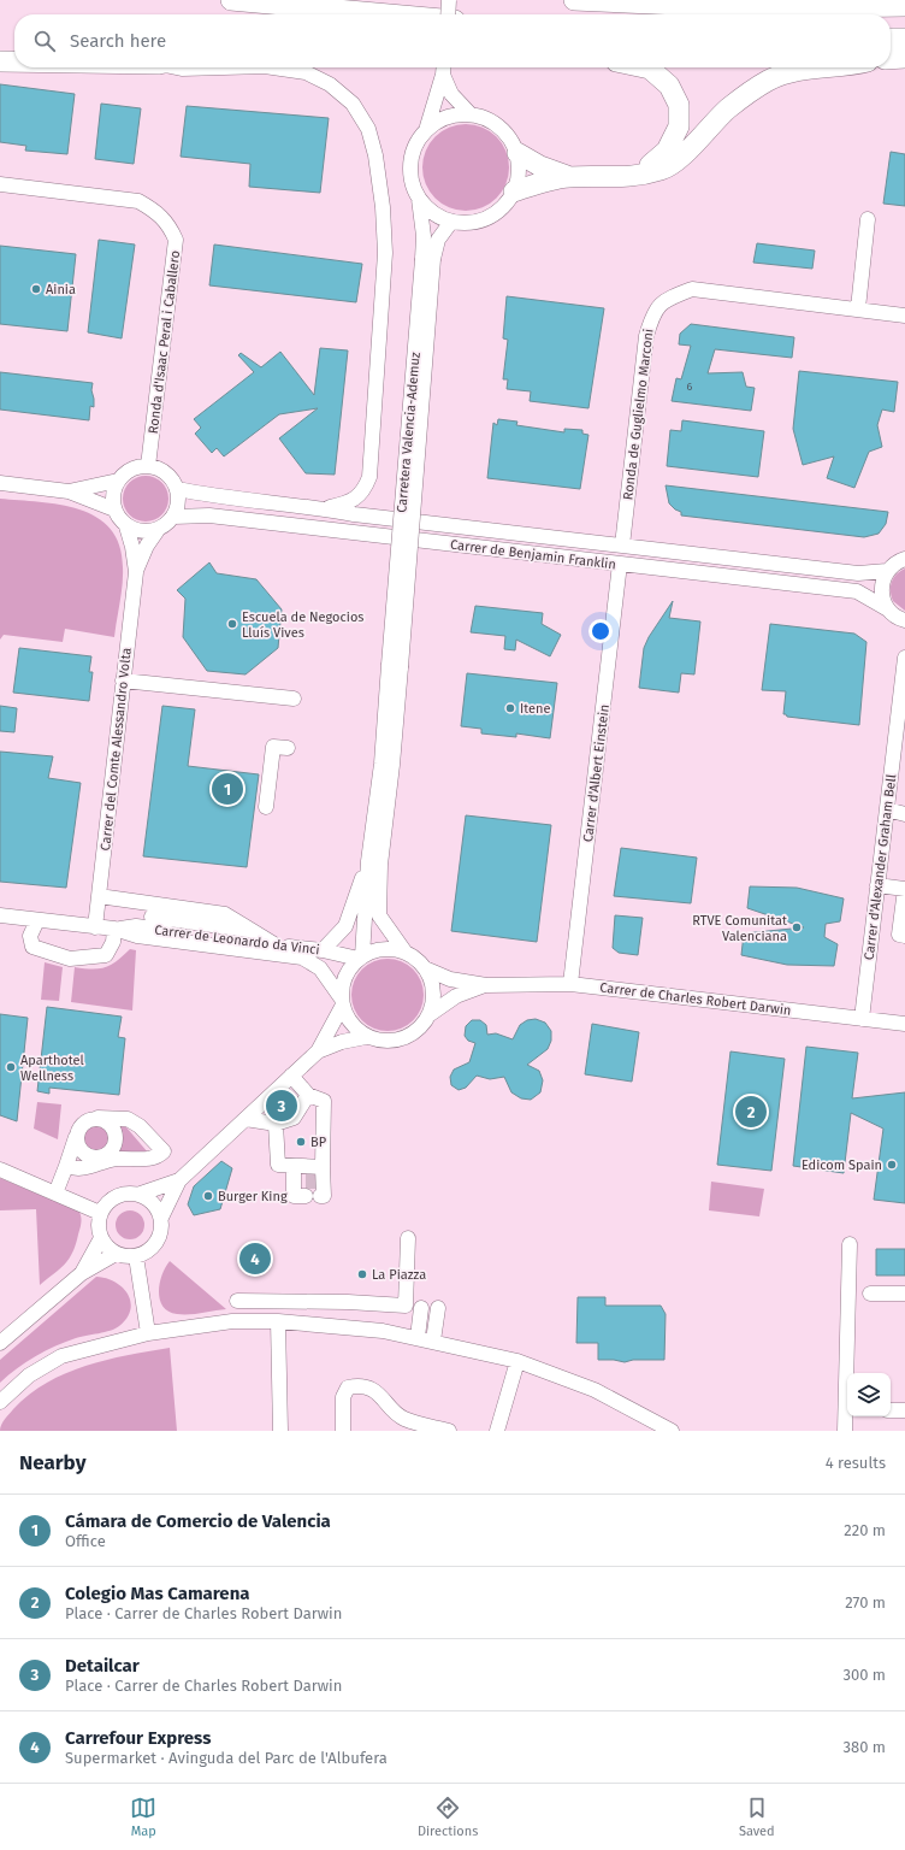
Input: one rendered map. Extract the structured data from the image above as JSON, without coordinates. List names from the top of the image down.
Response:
{
  "streets": {
    "street": [
      "Ronda d'Isaac Peral i Caballero",
      "Ronda de Guglielmo Marconi",
      "Carretera Valencia-Ademuz",
      "Carrer de Benjamin Franklin",
      "Carrer del Comte Alessandro Volta",
      "Carrer d'Albert Einstein",
      "Carrer d'Alexander Graham Bell",
      "Carrer de Leonardo da Vinci",
      "Carrer de Charles Robert Darwin"
    ]
  },
  "crossings": [
    ["Ronda d'Isaac Peral i Caballero", "Carrer de Benjamin Franklin"],
    ["Ronda d'Isaac Peral i Caballero", "Carrer del Comte Alessandro Volta"],
    ["Ronda de Guglielmo Marconi", "Carrer de Benjamin Franklin"],
    ["Carrer de Benjamin Franklin", "Carrer del Comte Alessandro Volta"],
    ["Carrer de Benjamin Franklin", "Carrer d'Albert Einstein"],
    ["Carrer del Comte Alessandro Volta", "Carrer de Leonardo da Vinci"],
    ["Carrer d'Albert Einstein", "Carrer de Charles Robert Darwin"],
    ["Carrer d'Alexander Graham Bell", "Carrer de Charles Robert Darwin"],
    ["Carrer de Leonardo da Vinci", "Carrer de Charles Robert Darwin"]
  ],
  "places": [
    "Ainia",
    "Escuela de Negocios Lluís Vives",
    "Itene",
    "RTVE Comunitat Valenciana",
    "Aparthotel Wellness",
    "BP",
    "Edicom Spain",
    "Burger King",
    "La Piazza"
  ],
  "house_numbers": ["6"],
  "page": {
    "search": "Search here",
    "pins": [
      "1",
      "3",
      "2",
      "4"
    ],
    "heading": ["Nearby", "4 results"],
    "list": [
      {
        "mark": "1",
        "name": "Cámara de Comercio de Valencia",
        "note": "Office",
        "value": "220 m"
      },
      {
        "mark": "2",
        "name": "Colegio Mas Camarena",
        "note": "Place · Carrer de Charles Robert Darwin",
        "value": "270 m"
      },
      {
        "mark": "3",
        "name": "Detailcar",
        "note": "Place · Carrer de Charles Robert Darwin",
        "value": "300 m"
      },
      {
        "mark": "4",
        "name": "Carrefour Express",
        "note": "Supermarket · Avinguda del Parc de l'Albufera",
        "value": "380 m"
      }
    ],
    "nav": ["Map", "Directions", "Saved"]
  }
}
